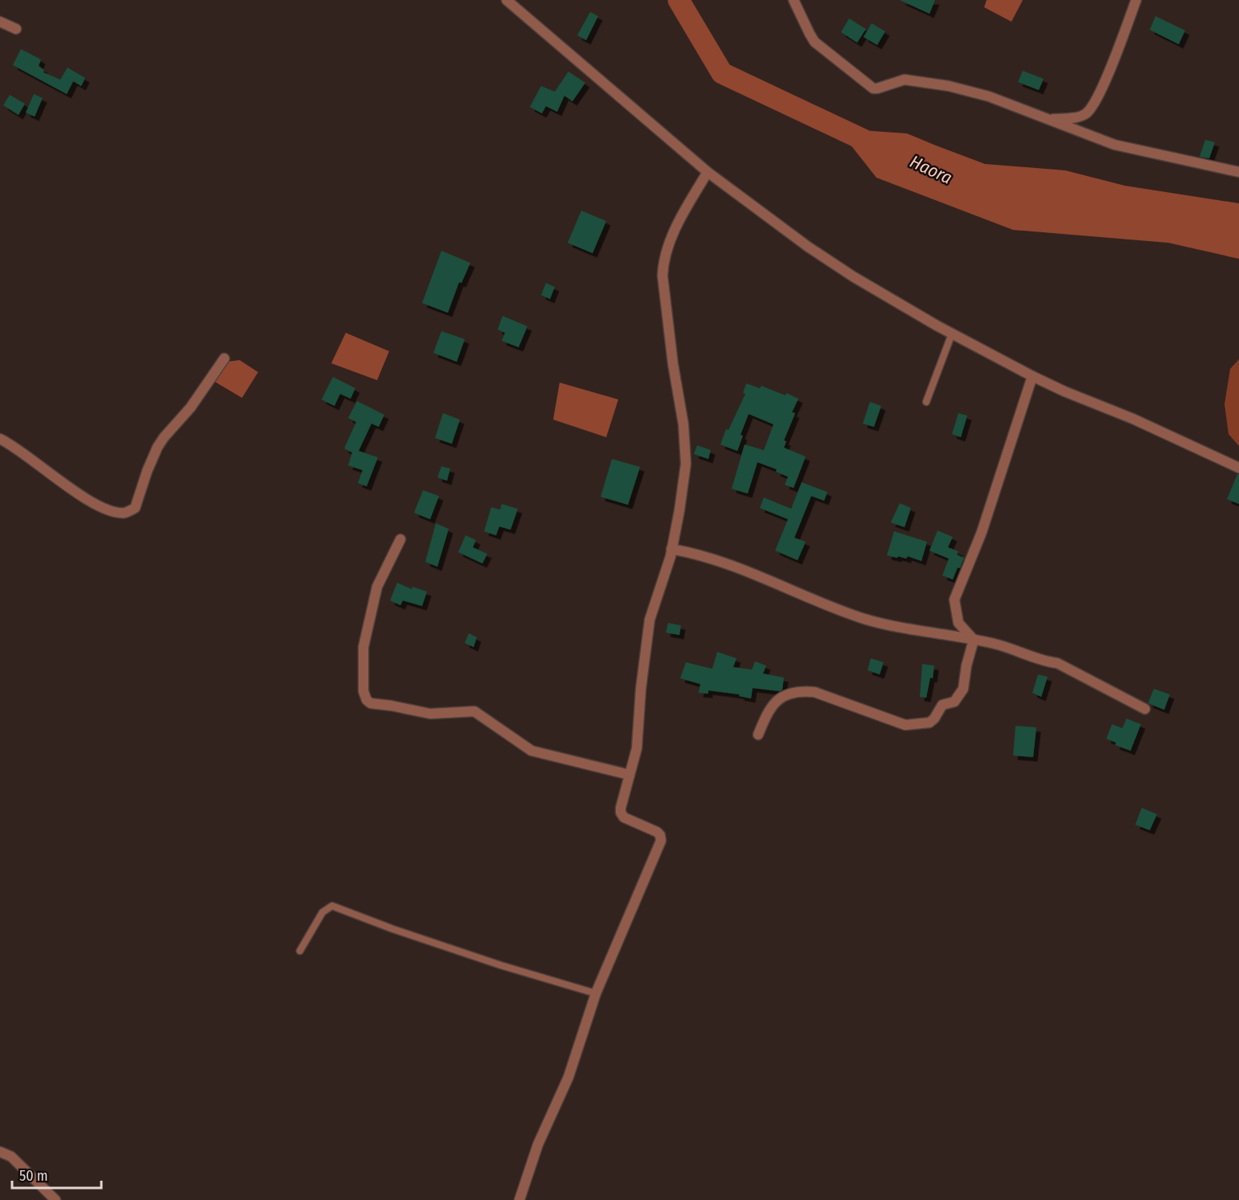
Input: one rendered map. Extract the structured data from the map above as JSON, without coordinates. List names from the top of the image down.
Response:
{
  "water": ["Haora"],
  "scale_bar": "50 m"
}
